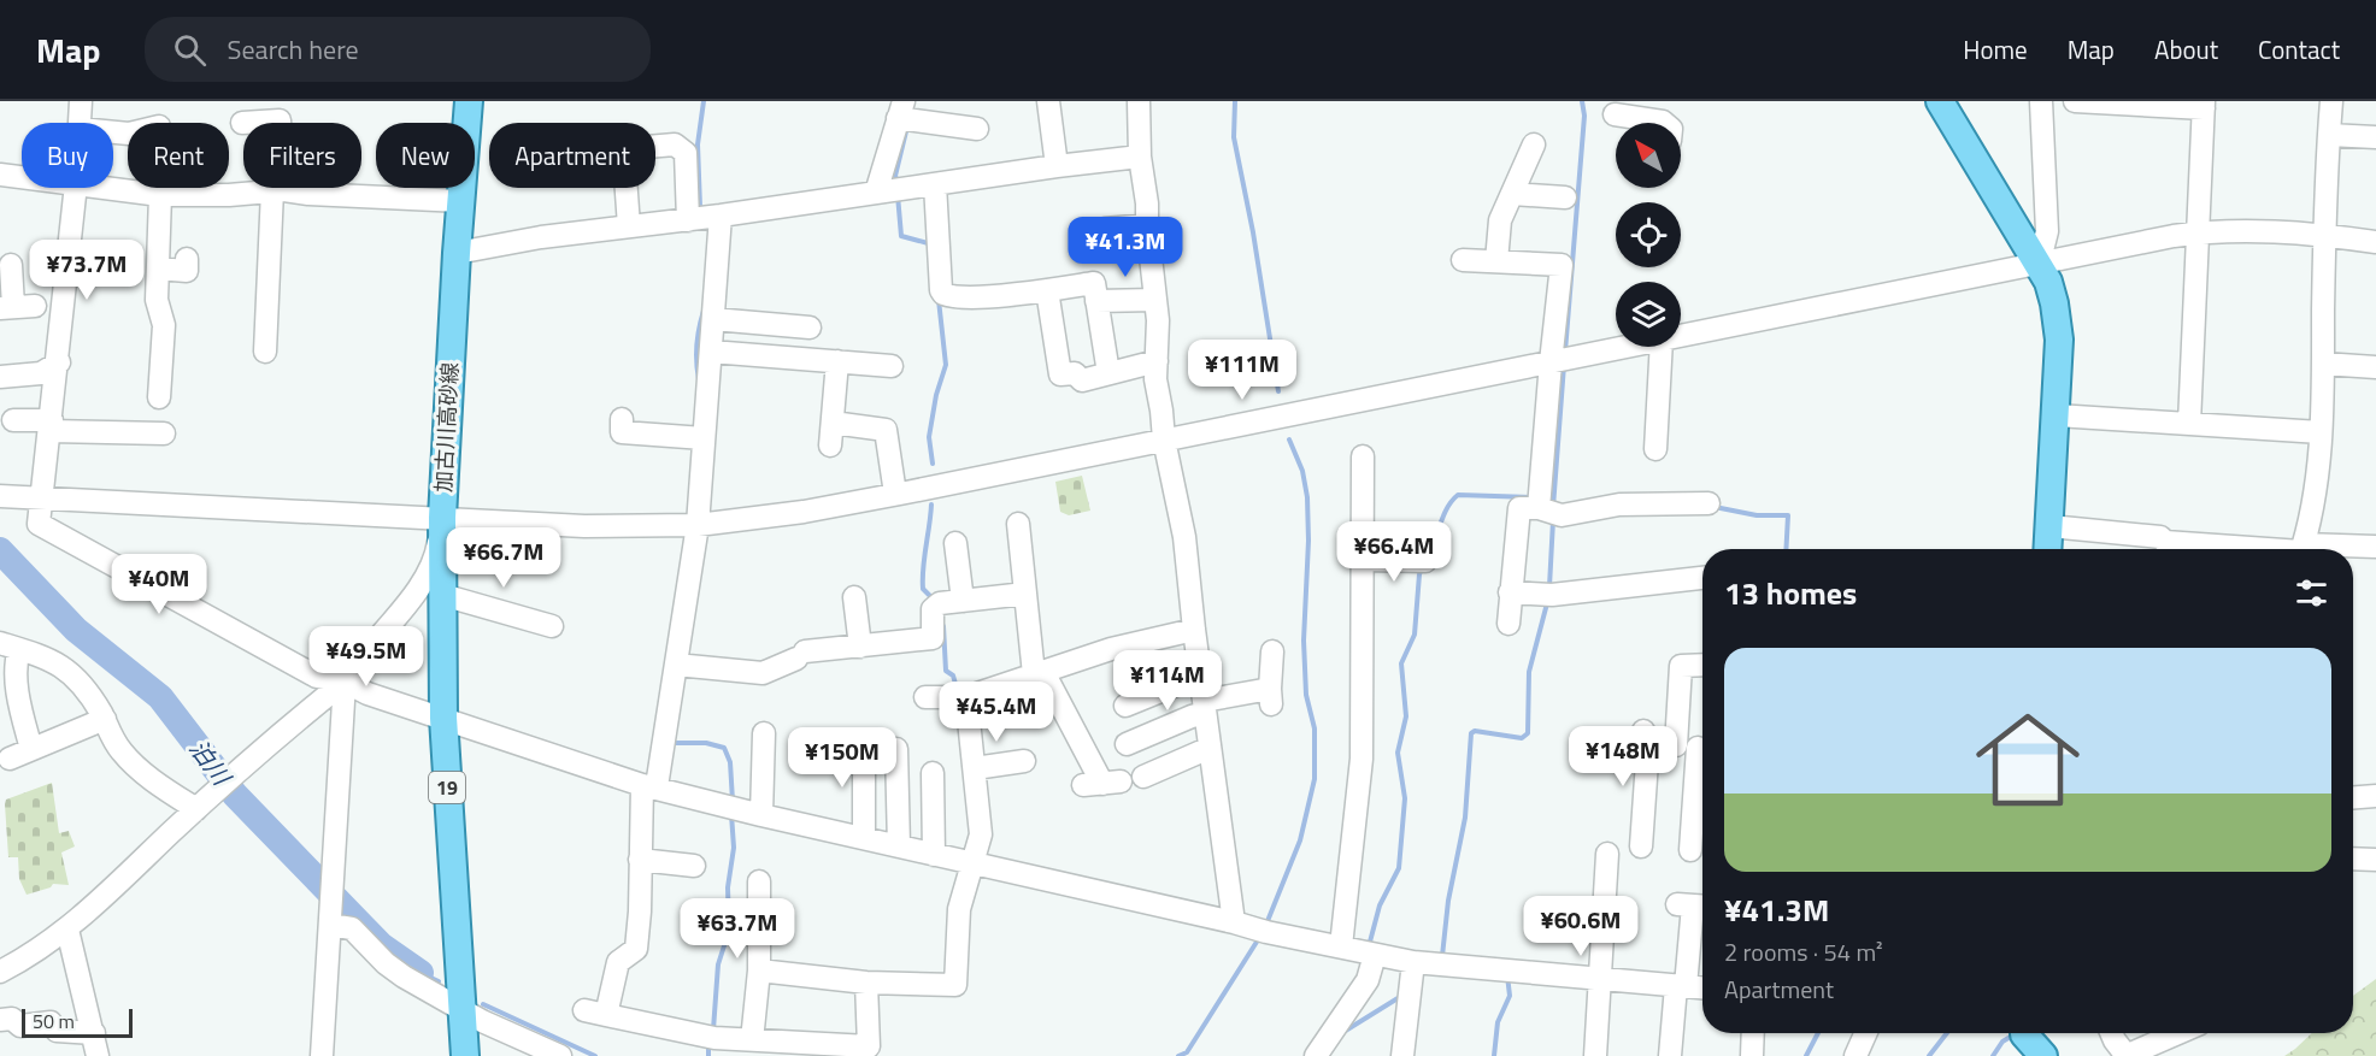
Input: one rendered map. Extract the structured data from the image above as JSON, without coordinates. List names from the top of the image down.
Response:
{
  "streets": {
    "main road": ["加古川高砂線", "19"]
  },
  "water": ["泊川"],
  "scale_bar": "50 m",
  "north": "top left",
  "page": {
    "header": "Map",
    "search": "Search here",
    "nav": [
      "Home",
      "Map",
      "About",
      "Contact"
    ],
    "chip": [
      "Buy",
      "Rent",
      "Filters",
      "New",
      "Apartment"
    ],
    "price": [
      "¥41.3M",
      "¥73.7M",
      "¥111M",
      "¥66.4M",
      "¥66.7M",
      "¥40M",
      "¥49.5M",
      "¥114M",
      "¥45.4M",
      "¥148M",
      "¥150M",
      "¥60.6M",
      "¥63.7M"
    ],
    "heading": "13 homes",
    "list": [
      {
        "name": "¥41.3M",
        "note": "2 rooms · 54 m² · Apartment"
      }
    ],
    "scale": "50 m"
  }
}
